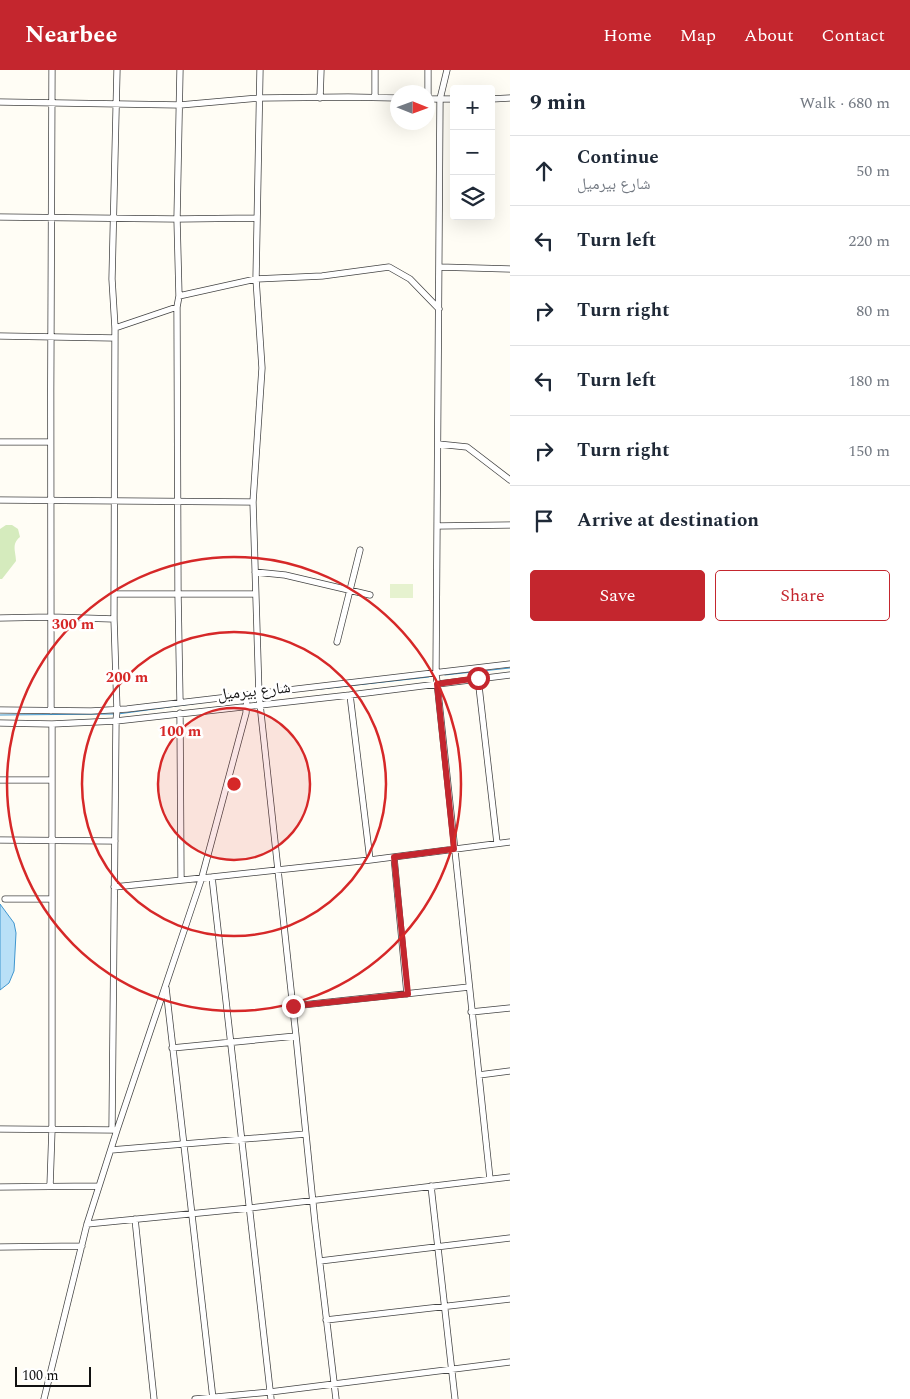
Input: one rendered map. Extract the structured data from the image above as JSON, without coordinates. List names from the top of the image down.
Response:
{
  "streets": {
    "street": ["شارع بيرميل"]
  },
  "scale_bar": "100 m",
  "north": "right",
  "page": {
    "header": "Nearbee",
    "nav": [
      "Home",
      "Map",
      "About",
      "Contact"
    ],
    "heading": ["9 min", "Walk · 680 m"],
    "map_buttons": ["+", "−"],
    "list": [
      ["Continue", "شارع بيرميل", "50 m"],
      ["Turn left", "220 m"],
      ["Turn right", "80 m"],
      ["Turn left", "180 m"],
      ["Turn right", "150 m"],
      "Arrive at destination"
    ],
    "buttons": ["Save", "Share"],
    "scale": "100 m"
  },
  "rings": ["300 m", "200 m", "100 m"]
}
